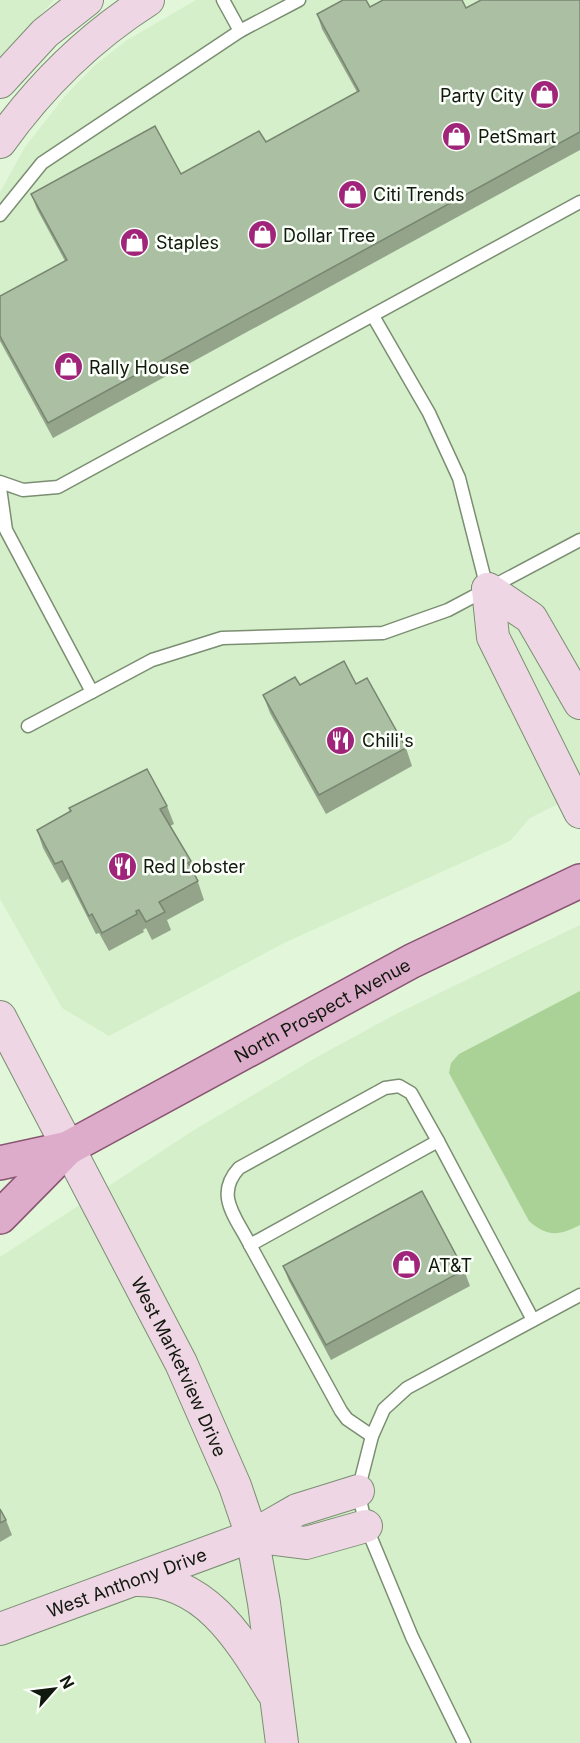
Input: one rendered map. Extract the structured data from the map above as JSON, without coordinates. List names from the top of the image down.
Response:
{
  "streets": {
    "main road": ["North Prospect Avenue", "West Marketview Drive", "West Anthony Drive"]
  },
  "crossings": [
    ["North Prospect Avenue", "West Marketview Drive"],
    ["West Marketview Drive", "West Anthony Drive"]
  ],
  "places": {
    "shop": [
      "Party City",
      "PetSmart",
      "Citi Trends",
      "Dollar Tree",
      "Staples",
      "Rally House",
      "AT&T"
    ],
    "restaurant": ["Chili's", "Red Lobster"]
  },
  "north": "top right"
}
